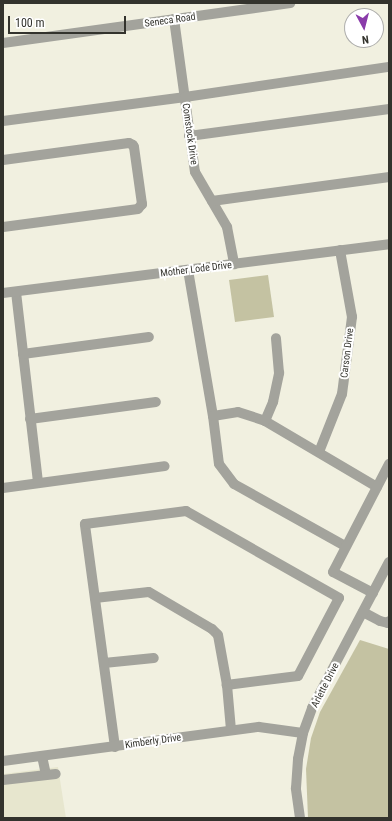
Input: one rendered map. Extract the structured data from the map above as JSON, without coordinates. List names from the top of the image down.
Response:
{
  "streets": {
    "street": [
      "Seneca Road",
      "Comstock Drive",
      "Mother Lode Drive",
      "Carson Drive",
      "Arlette Drive",
      "Kimberly Drive"
    ]
  },
  "crossings": [
    ["Seneca Road", "Comstock Drive"],
    ["Comstock Drive", "Mother Lode Drive"],
    ["Mother Lode Drive", "Carson Drive"],
    ["Arlette Drive", "Kimberly Drive"]
  ],
  "scale_bar": "100 m",
  "north": "bottom"
}
